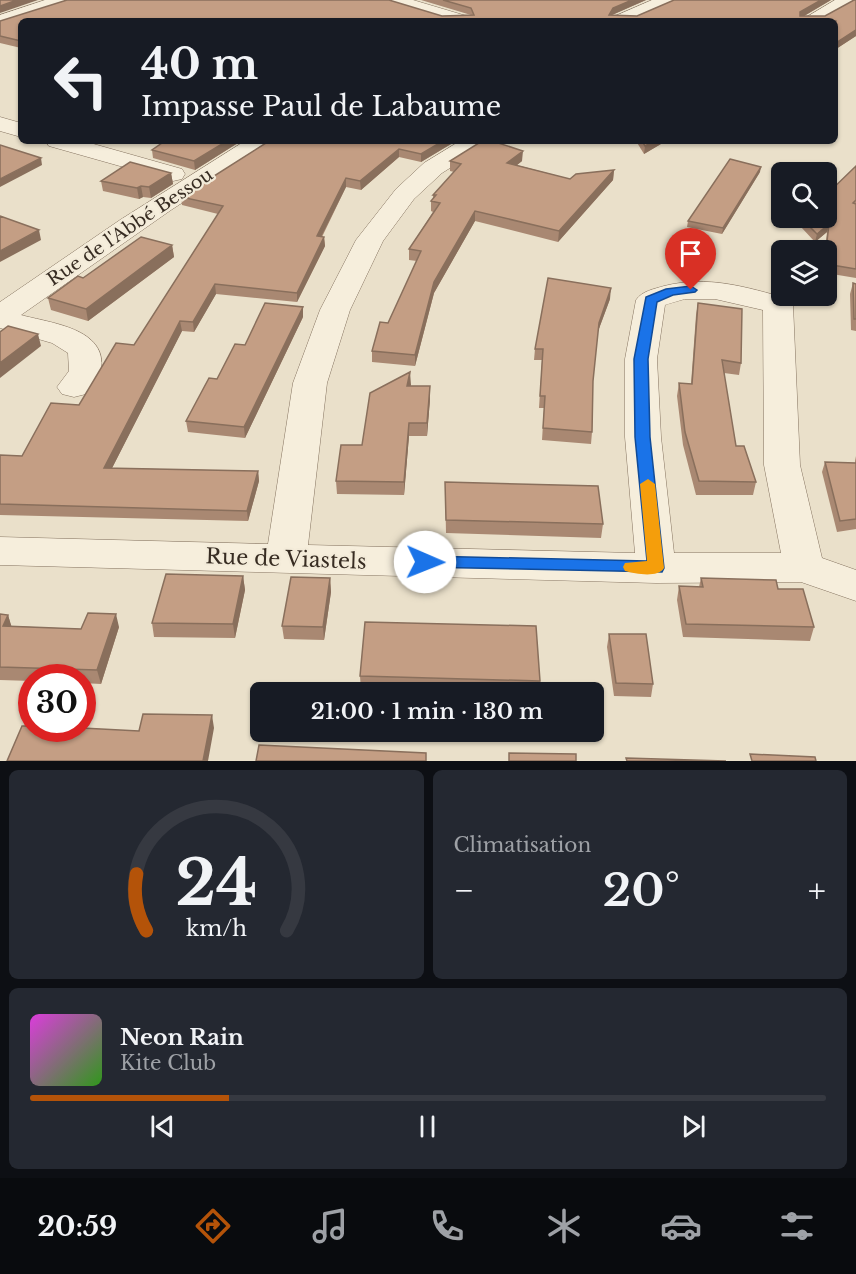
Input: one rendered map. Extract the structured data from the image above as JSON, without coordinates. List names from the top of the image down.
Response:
{
  "streets": {
    "street": ["Rue de l'Abbé Bessou", "Rue de Viastels"]
  },
  "page": {
    "turn": ["40 m", "Impasse Paul de Labaume"],
    "limit": "30",
    "trip": "21:00 · 1 min · 130 m",
    "tile": "Climatisation",
    "heat": ["−", "20°", "+"],
    "song": ["Neon Rain", "Kite Club"],
    "tabs": "20:59",
    "gauge": ["24", "km/h"]
  }
}
